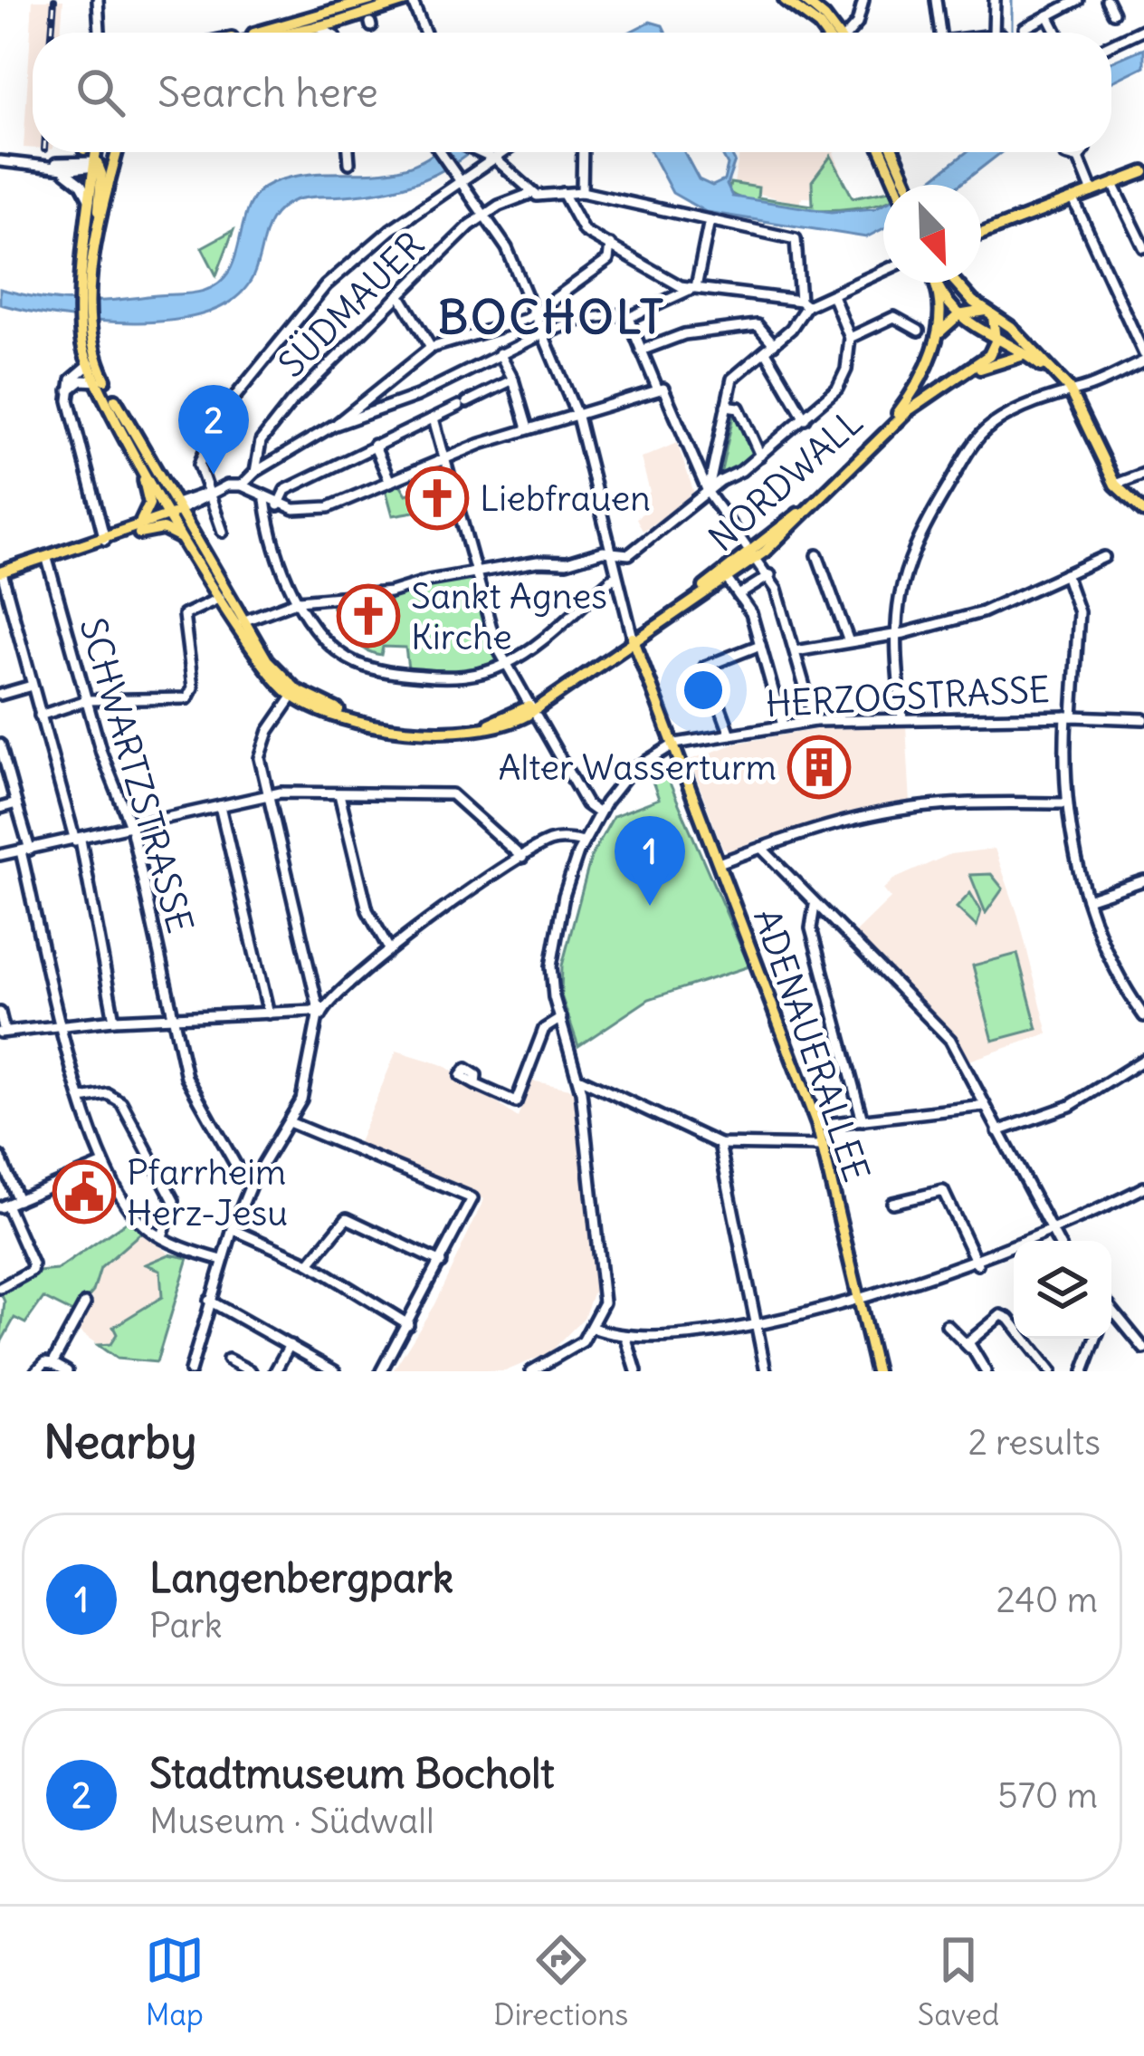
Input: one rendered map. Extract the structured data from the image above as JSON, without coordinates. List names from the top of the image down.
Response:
{
  "streets": {
    "main road": ["NORDWALL", "ADENAUERALLEE"],
    "street": ["SÜDMAUER", "HERZOGSTRASSE", "SCHWARTZSTRASSE"]
  },
  "crossings": [
    ["NORDWALL", "ADENAUERALLEE"],
    ["HERZOGSTRASSE", "ADENAUERALLEE"]
  ],
  "districts": ["BOCHOLT"],
  "places": {
    "church": ["Liebfrauen", "Sankt Agnes Kirche"],
    "building": ["Alter Wasserturm"],
    "public building": ["Pfarrheim Herz-Jesu"]
  },
  "north": "bottom right",
  "page": {
    "search": "Search here",
    "pins": ["2", "1"],
    "heading": ["Nearby", "2 results"],
    "list": [
      {
        "mark": "1",
        "name": "Langenbergpark",
        "note": "Park",
        "value": "240 m"
      },
      {
        "mark": "2",
        "name": "Stadtmuseum Bocholt",
        "note": "Museum · Südwall",
        "value": "570 m"
      }
    ],
    "nav": ["Map", "Directions", "Saved"]
  }
}
